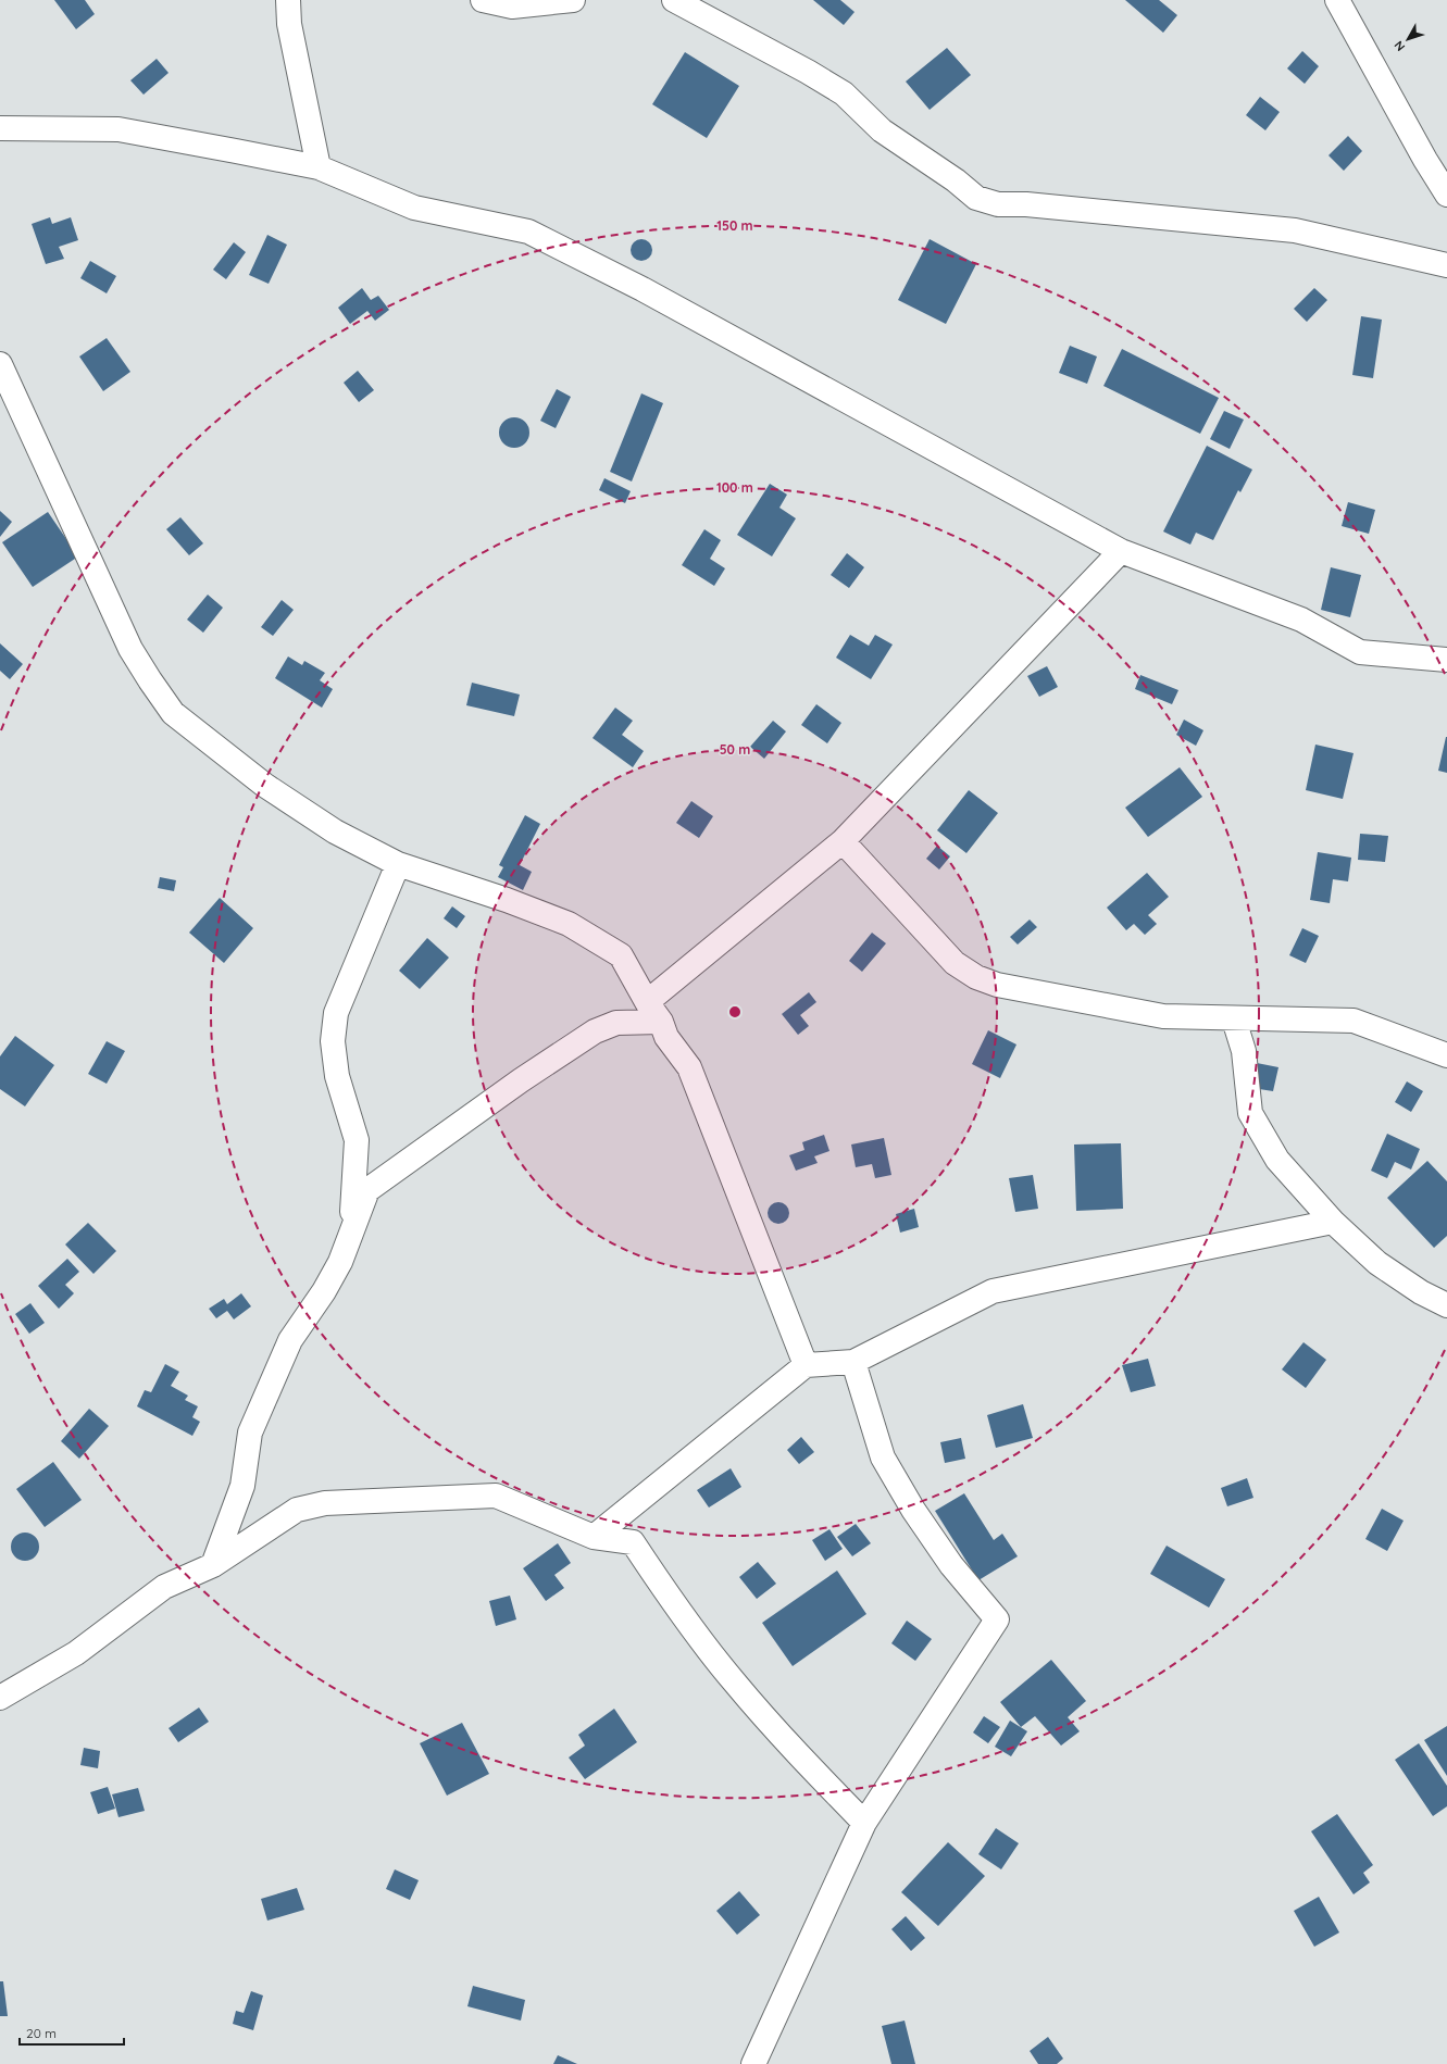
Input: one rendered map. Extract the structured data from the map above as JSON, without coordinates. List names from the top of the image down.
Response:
{
  "scale_bar": "20 m",
  "north": "bottom left",
  "rings": ["150 m", "100 m", "50 m"]
}
